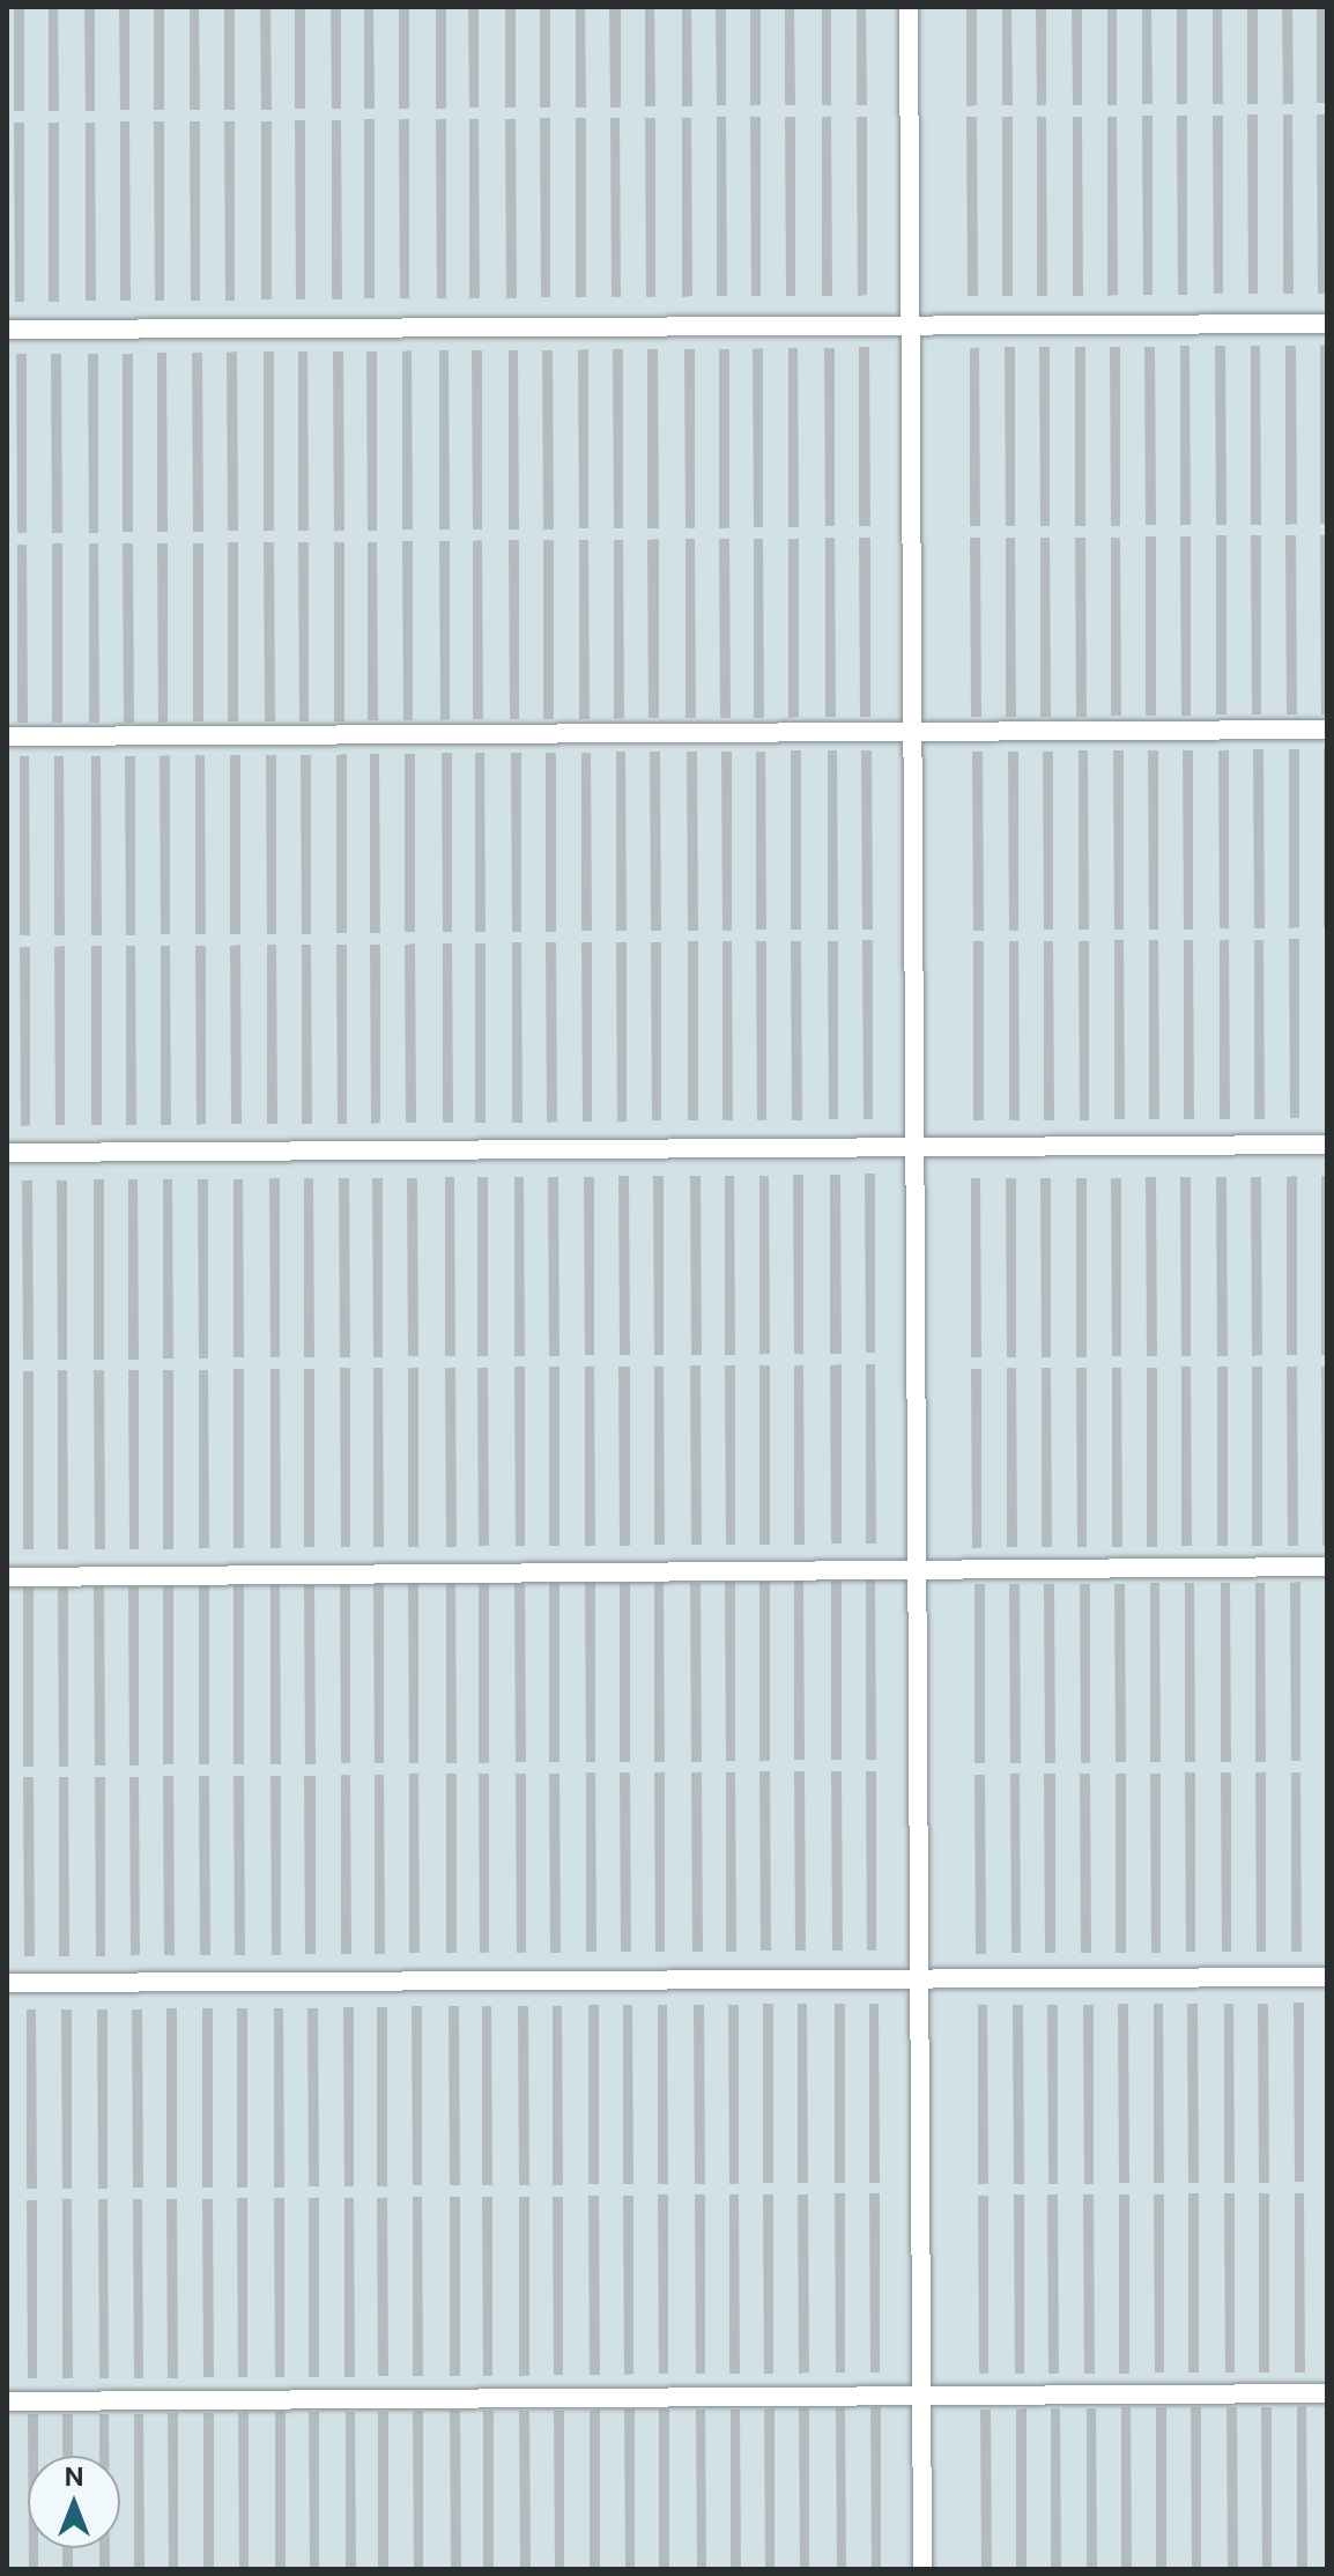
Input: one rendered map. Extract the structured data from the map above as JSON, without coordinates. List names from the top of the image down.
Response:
{
  "north": "top"
}
